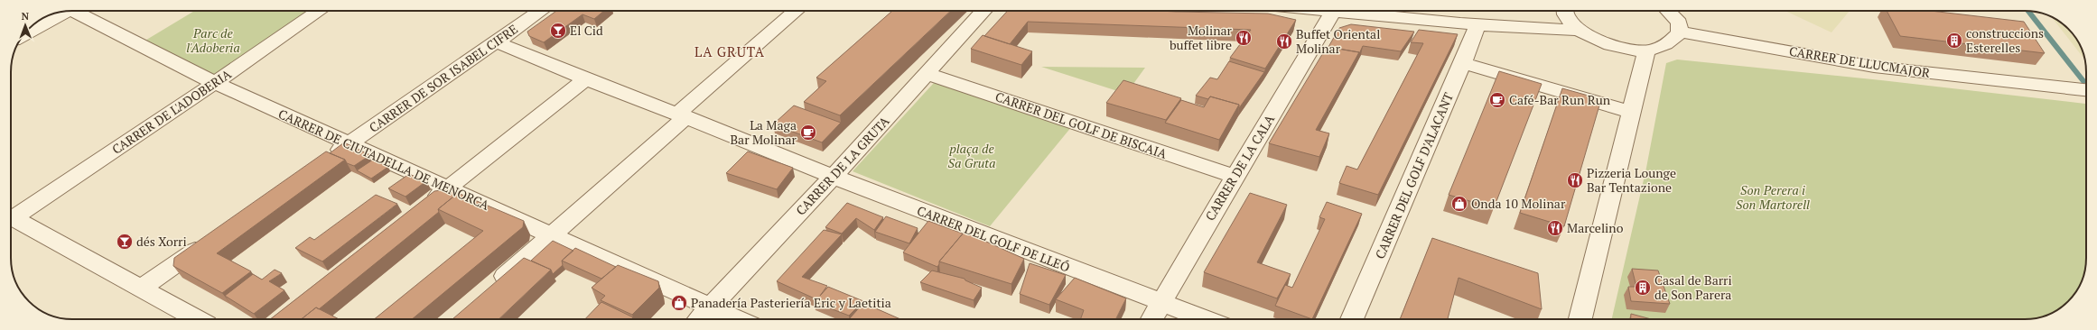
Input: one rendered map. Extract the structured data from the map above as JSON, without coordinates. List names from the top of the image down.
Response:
{
  "streets": {
    "street": [
      "CARRER DE LLUCMAJOR",
      "CARRER DE SOR ISABEL CIFRE",
      "CARRER DE L'ADOBERIA",
      "CARRER DEL GOLF DE BISCAIA",
      "CARRER DE CIUTADELLA DE MENORCA",
      "CARRER DE LA GRUTA",
      "CARRER DE LA CALA",
      "CARRER DEL GOLF D'ALACANT",
      "CARRER DEL GOLF DE LLEÓ"
    ]
  },
  "crossings": [
    ["CARRER DE SOR ISABEL CIFRE", "CARRER DE CIUTADELLA DE MENORCA"],
    ["CARRER DE SOR ISABEL CIFRE", "CARRER DEL GOLF DE LLEÓ"],
    ["CARRER DE L'ADOBERIA", "CARRER DE CIUTADELLA DE MENORCA"],
    ["CARRER DEL GOLF DE BISCAIA", "CARRER DE LA GRUTA"],
    ["CARRER DEL GOLF DE BISCAIA", "CARRER DE LA CALA"],
    ["CARRER DE CIUTADELLA DE MENORCA", "CARRER DE LA GRUTA"],
    ["CARRER DE LA GRUTA", "CARRER DEL GOLF DE LLEÓ"],
    ["CARRER DE LA CALA", "CARRER DEL GOLF DE LLEÓ"]
  ],
  "districts": ["LA GRUTA"],
  "parks": ["Parc de l'Adoberia", "plaça de Sa Gruta", "Son Perera i Son Martorell"],
  "places": {
    "bar": ["El Cid", "dés Xorri"],
    "restaurant": [
      "Molinar buffet libre",
      "Buffet Oriental Molinar",
      "Pizzeria Lounge Bar Tentazione",
      "Marcelino"
    ],
    "building": ["construccions Esterelles", "Casal de Barri de Son Parera"],
    "cafe": ["Café-Bar Run Run", "La Maga Bar Molinar"],
    "shop": ["Onda 10 Molinar", "Panadería Pasteriería Eric y Laetitia"]
  },
  "north": "top"
}
